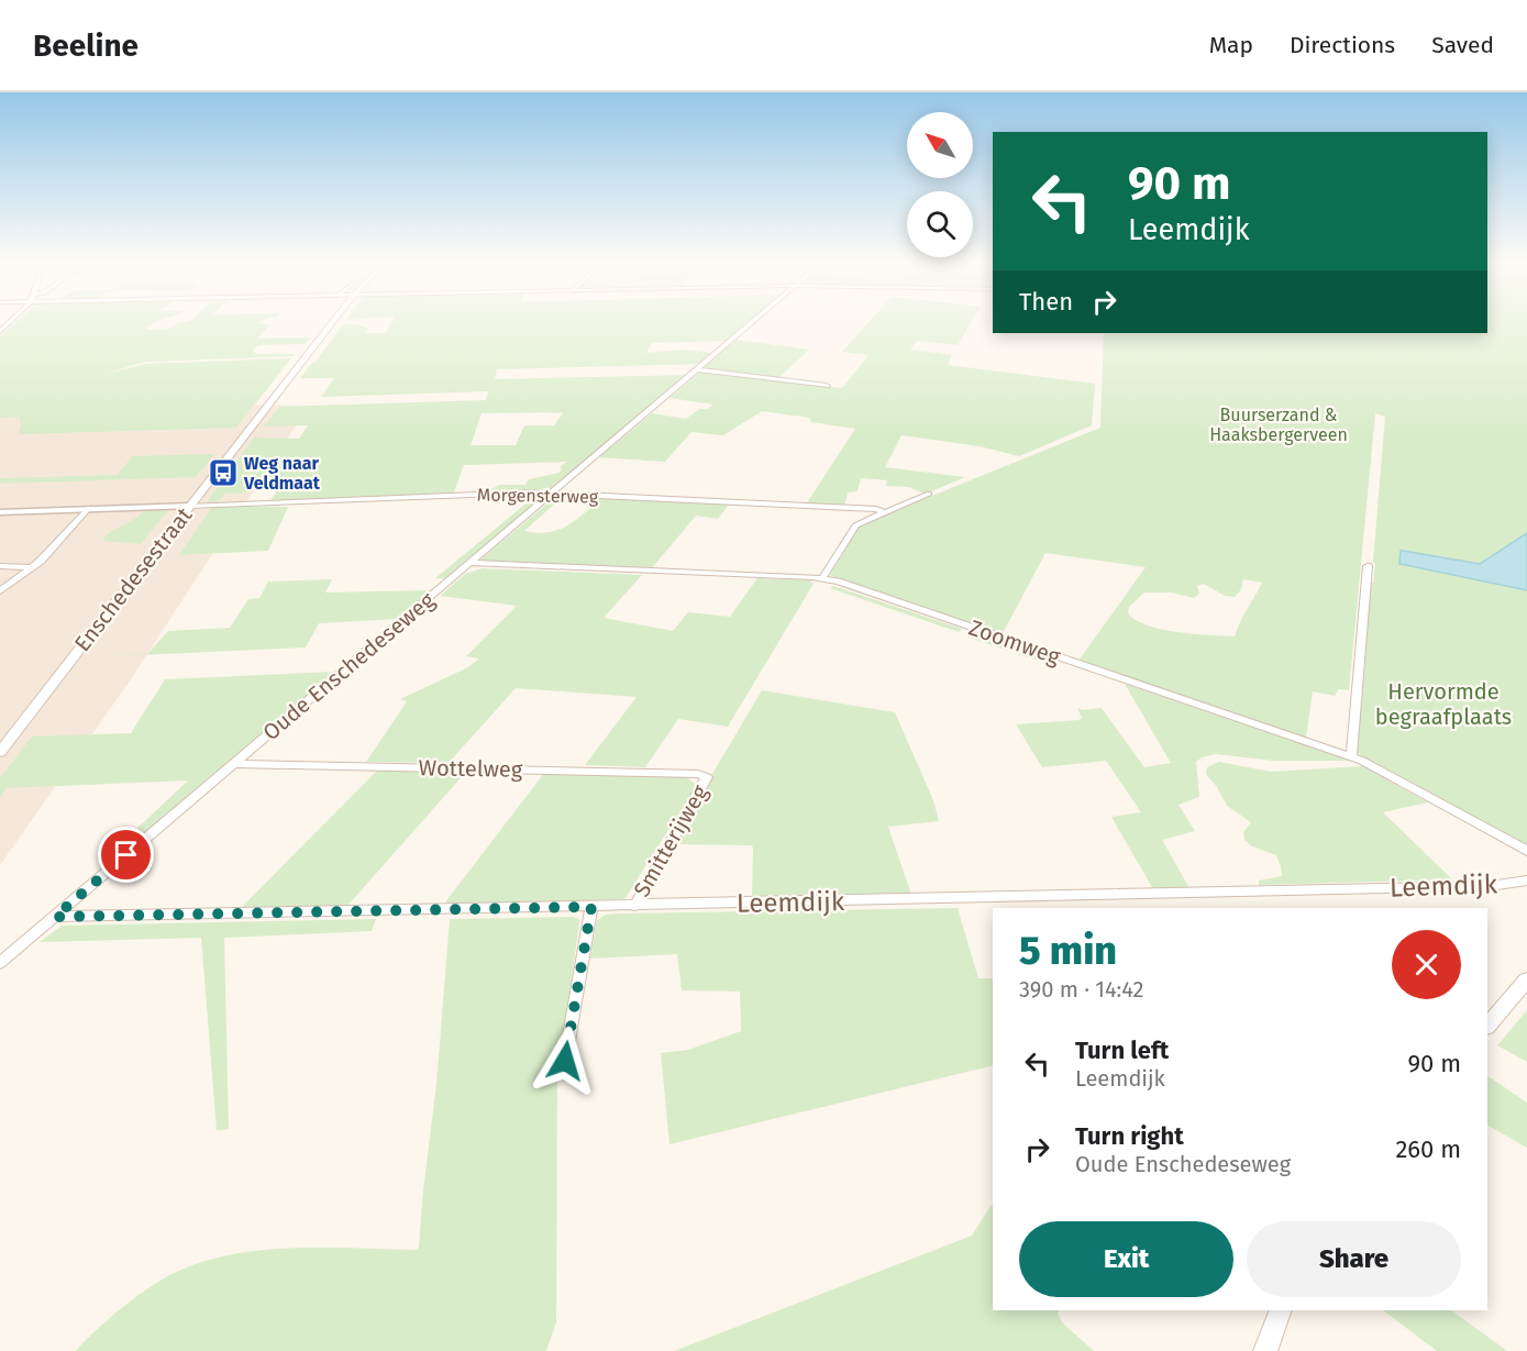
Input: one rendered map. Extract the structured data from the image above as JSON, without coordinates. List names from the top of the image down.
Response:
{
  "streets": {
    "main road": ["Enschedesestraat"],
    "street": [
      "Morgensterweg",
      "Zoomweg",
      "Oude Enschedeseweg",
      "Wottelweg",
      "Smitterijweg",
      "Leemdijk"
    ]
  },
  "crossings": [
    ["Morgensterweg", "Enschedesestraat"],
    ["Morgensterweg", "Oude Enschedeseweg"],
    ["Zoomweg", "Oude Enschedeseweg"],
    ["Oude Enschedeseweg", "Wottelweg"],
    ["Oude Enschedeseweg", "Leemdijk"],
    ["Wottelweg", "Smitterijweg"],
    ["Smitterijweg", "Leemdijk"]
  ],
  "parks": ["Buurserzand & Haaksbergerveen", "Hervormde begraafplaats"],
  "places": {
    "bus stop": ["Weg naar Veldmaat"]
  },
  "north": "top left",
  "page": {
    "header": "Beeline",
    "nav": ["Map", "Directions", "Saved"],
    "turn": ["90 m", "Leemdijk"],
    "then": "Then",
    "heading": ["5 min", "390 m · 14:42"],
    "list": [
      {
        "name": "Turn left",
        "note": "Leemdijk",
        "value": "90 m"
      },
      {
        "name": "Turn right",
        "note": "Oude Enschedeseweg",
        "value": "260 m"
      }
    ],
    "buttons": ["Exit", "Share"]
  }
}
